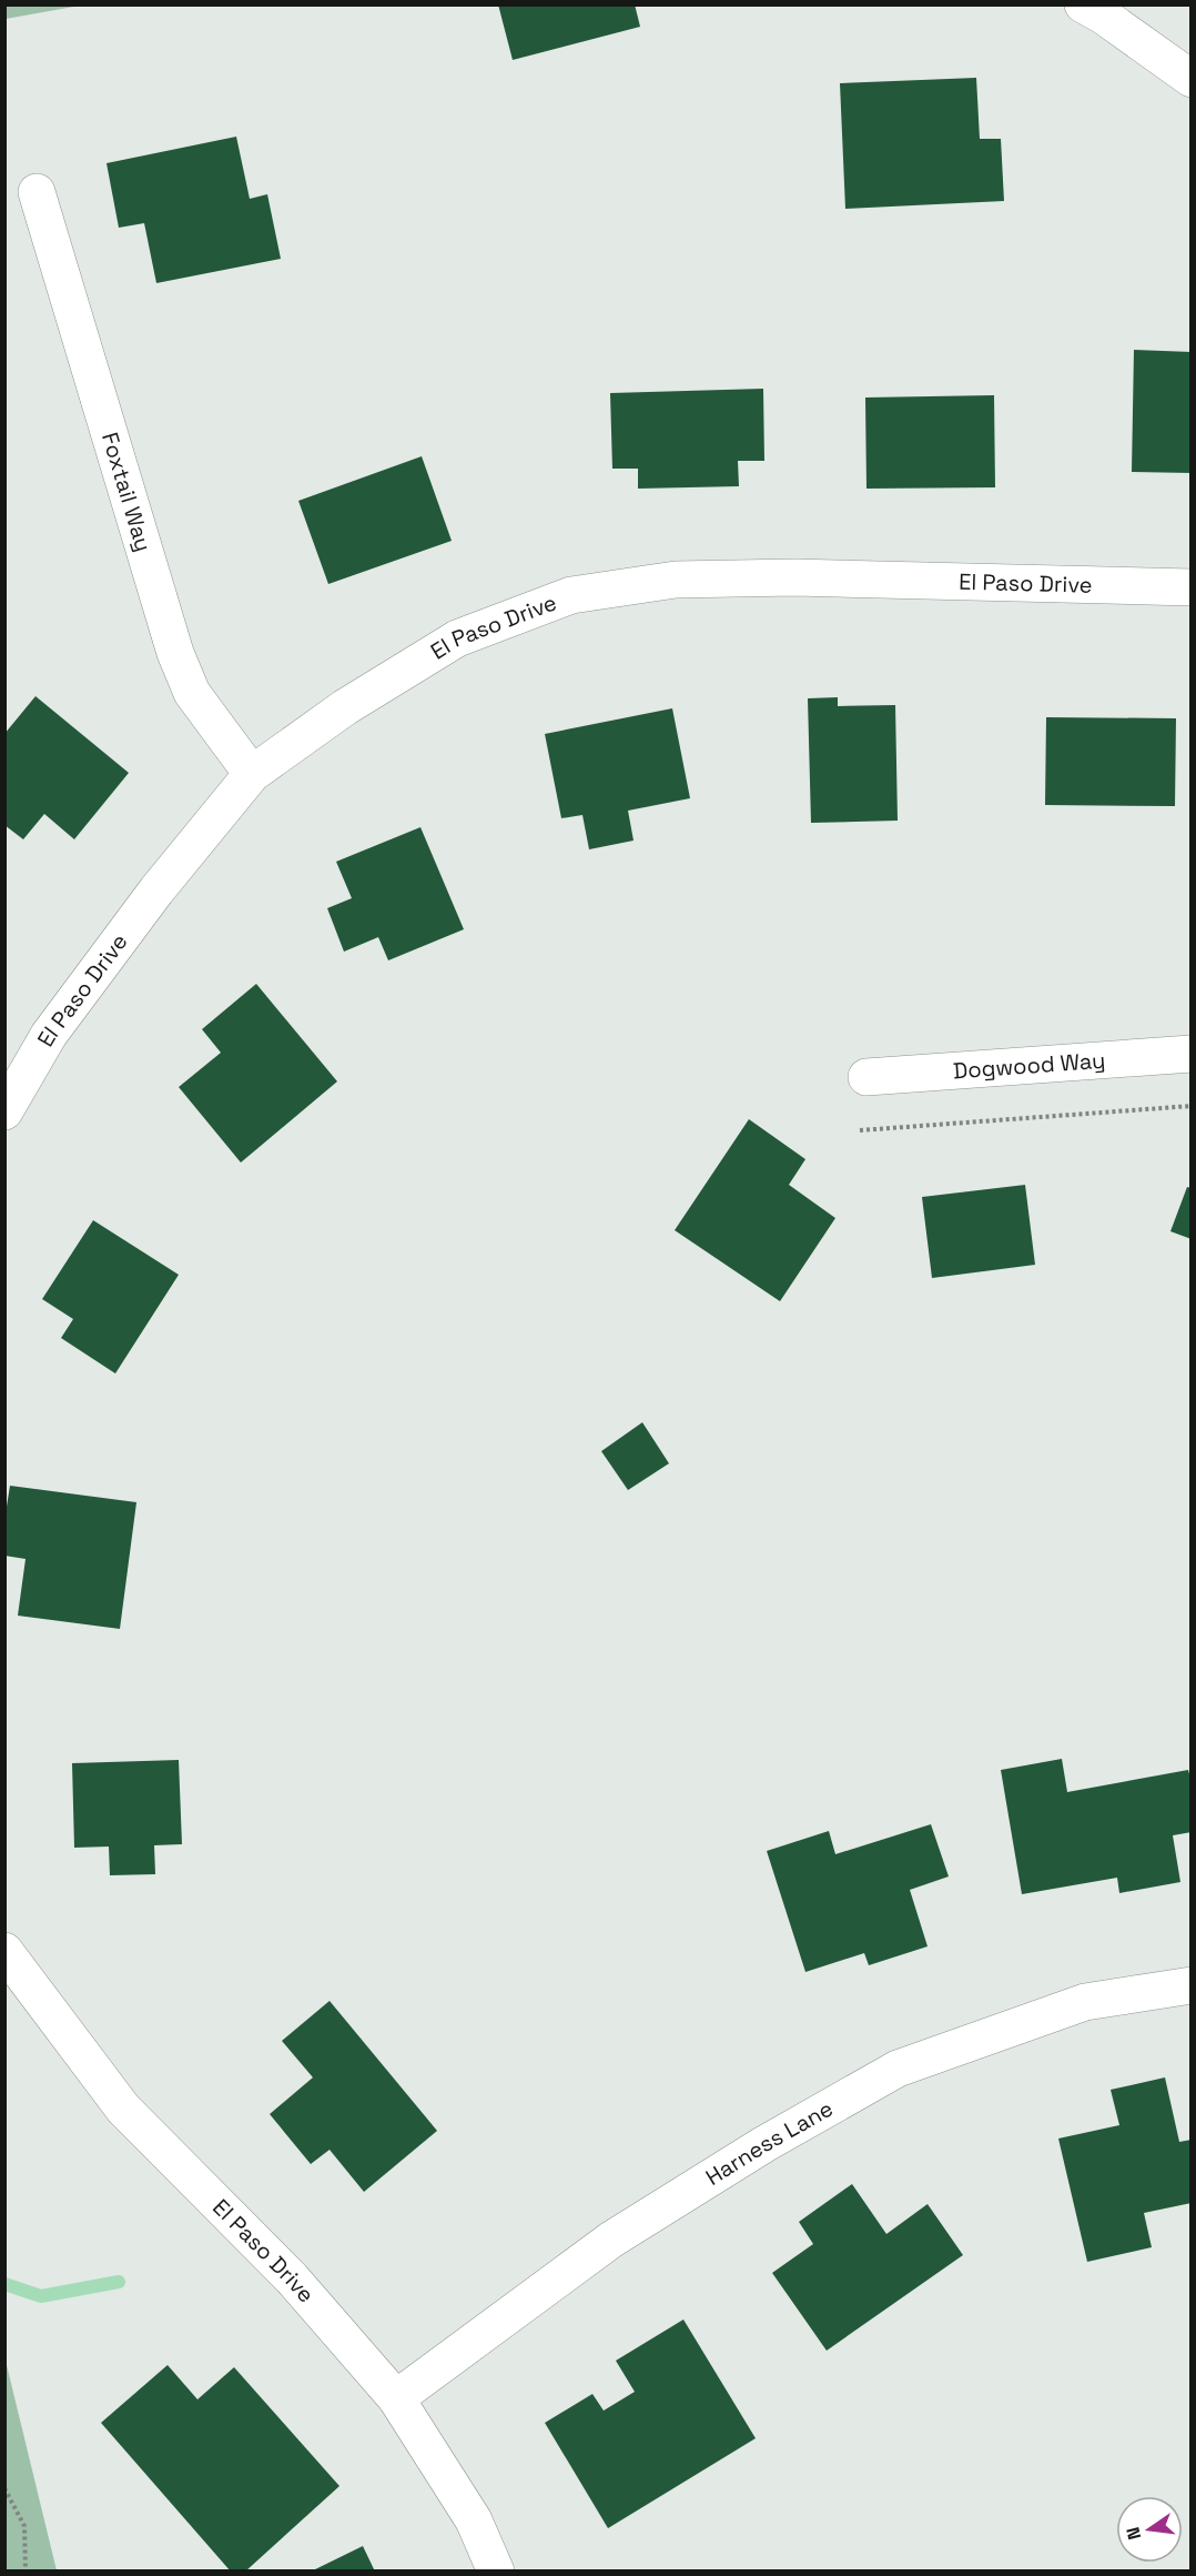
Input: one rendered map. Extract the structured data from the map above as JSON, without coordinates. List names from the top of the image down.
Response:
{
  "streets": {
    "street": [
      "Foxtail Way",
      "El Paso Drive",
      "Dogwood Way",
      "Harness Lane"
    ]
  },
  "crossings": [
    ["Foxtail Way", "El Paso Drive"],
    ["El Paso Drive", "Harness Lane"]
  ],
  "north": "left"
}
